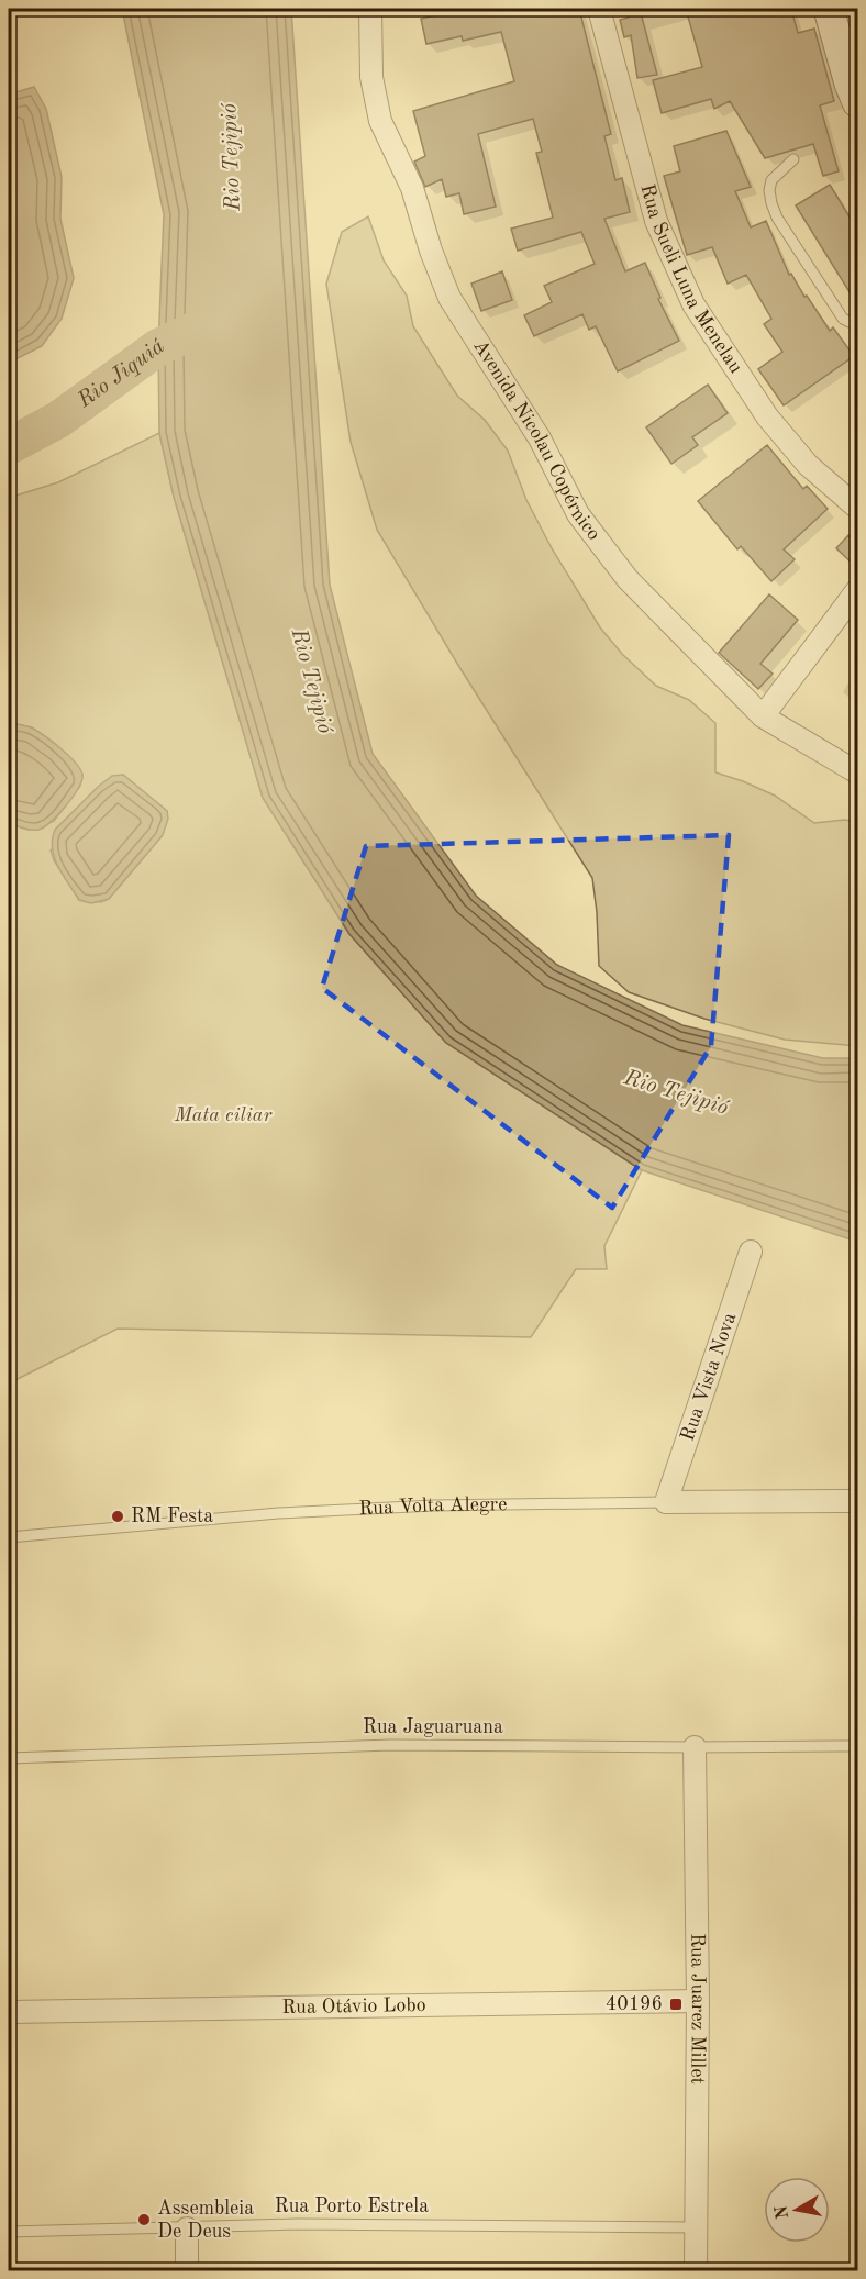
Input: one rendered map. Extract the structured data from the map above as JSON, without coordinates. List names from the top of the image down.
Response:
{
  "streets": {
    "street": [
      "Rua Sueli Luna Menelau",
      "Avenida Nicolau Copérnico",
      "Rua Vista Nova",
      "Rua Volta Alegre",
      "Rua Otávio Lobo",
      "Rua Juarez Millet"
    ],
    "lane": ["Rua Jaguaruana", "Rua Porto Estrela"]
  },
  "crossings": [
    ["Rua Vista Nova", "Rua Volta Alegre"],
    ["Rua Jaguaruana", "Rua Juarez Millet"],
    ["Rua Otávio Lobo", "Rua Juarez Millet"],
    ["Rua Juarez Millet", "Rua Porto Estrela"]
  ],
  "water": ["Rio Tejipió", "Rio Jiquiá"],
  "parks": ["Mata ciliar"],
  "places": {
    "other": ["RM Festa", "Assembleia De Deus"],
    "transit": ["40196"]
  },
  "north": "left"
}
